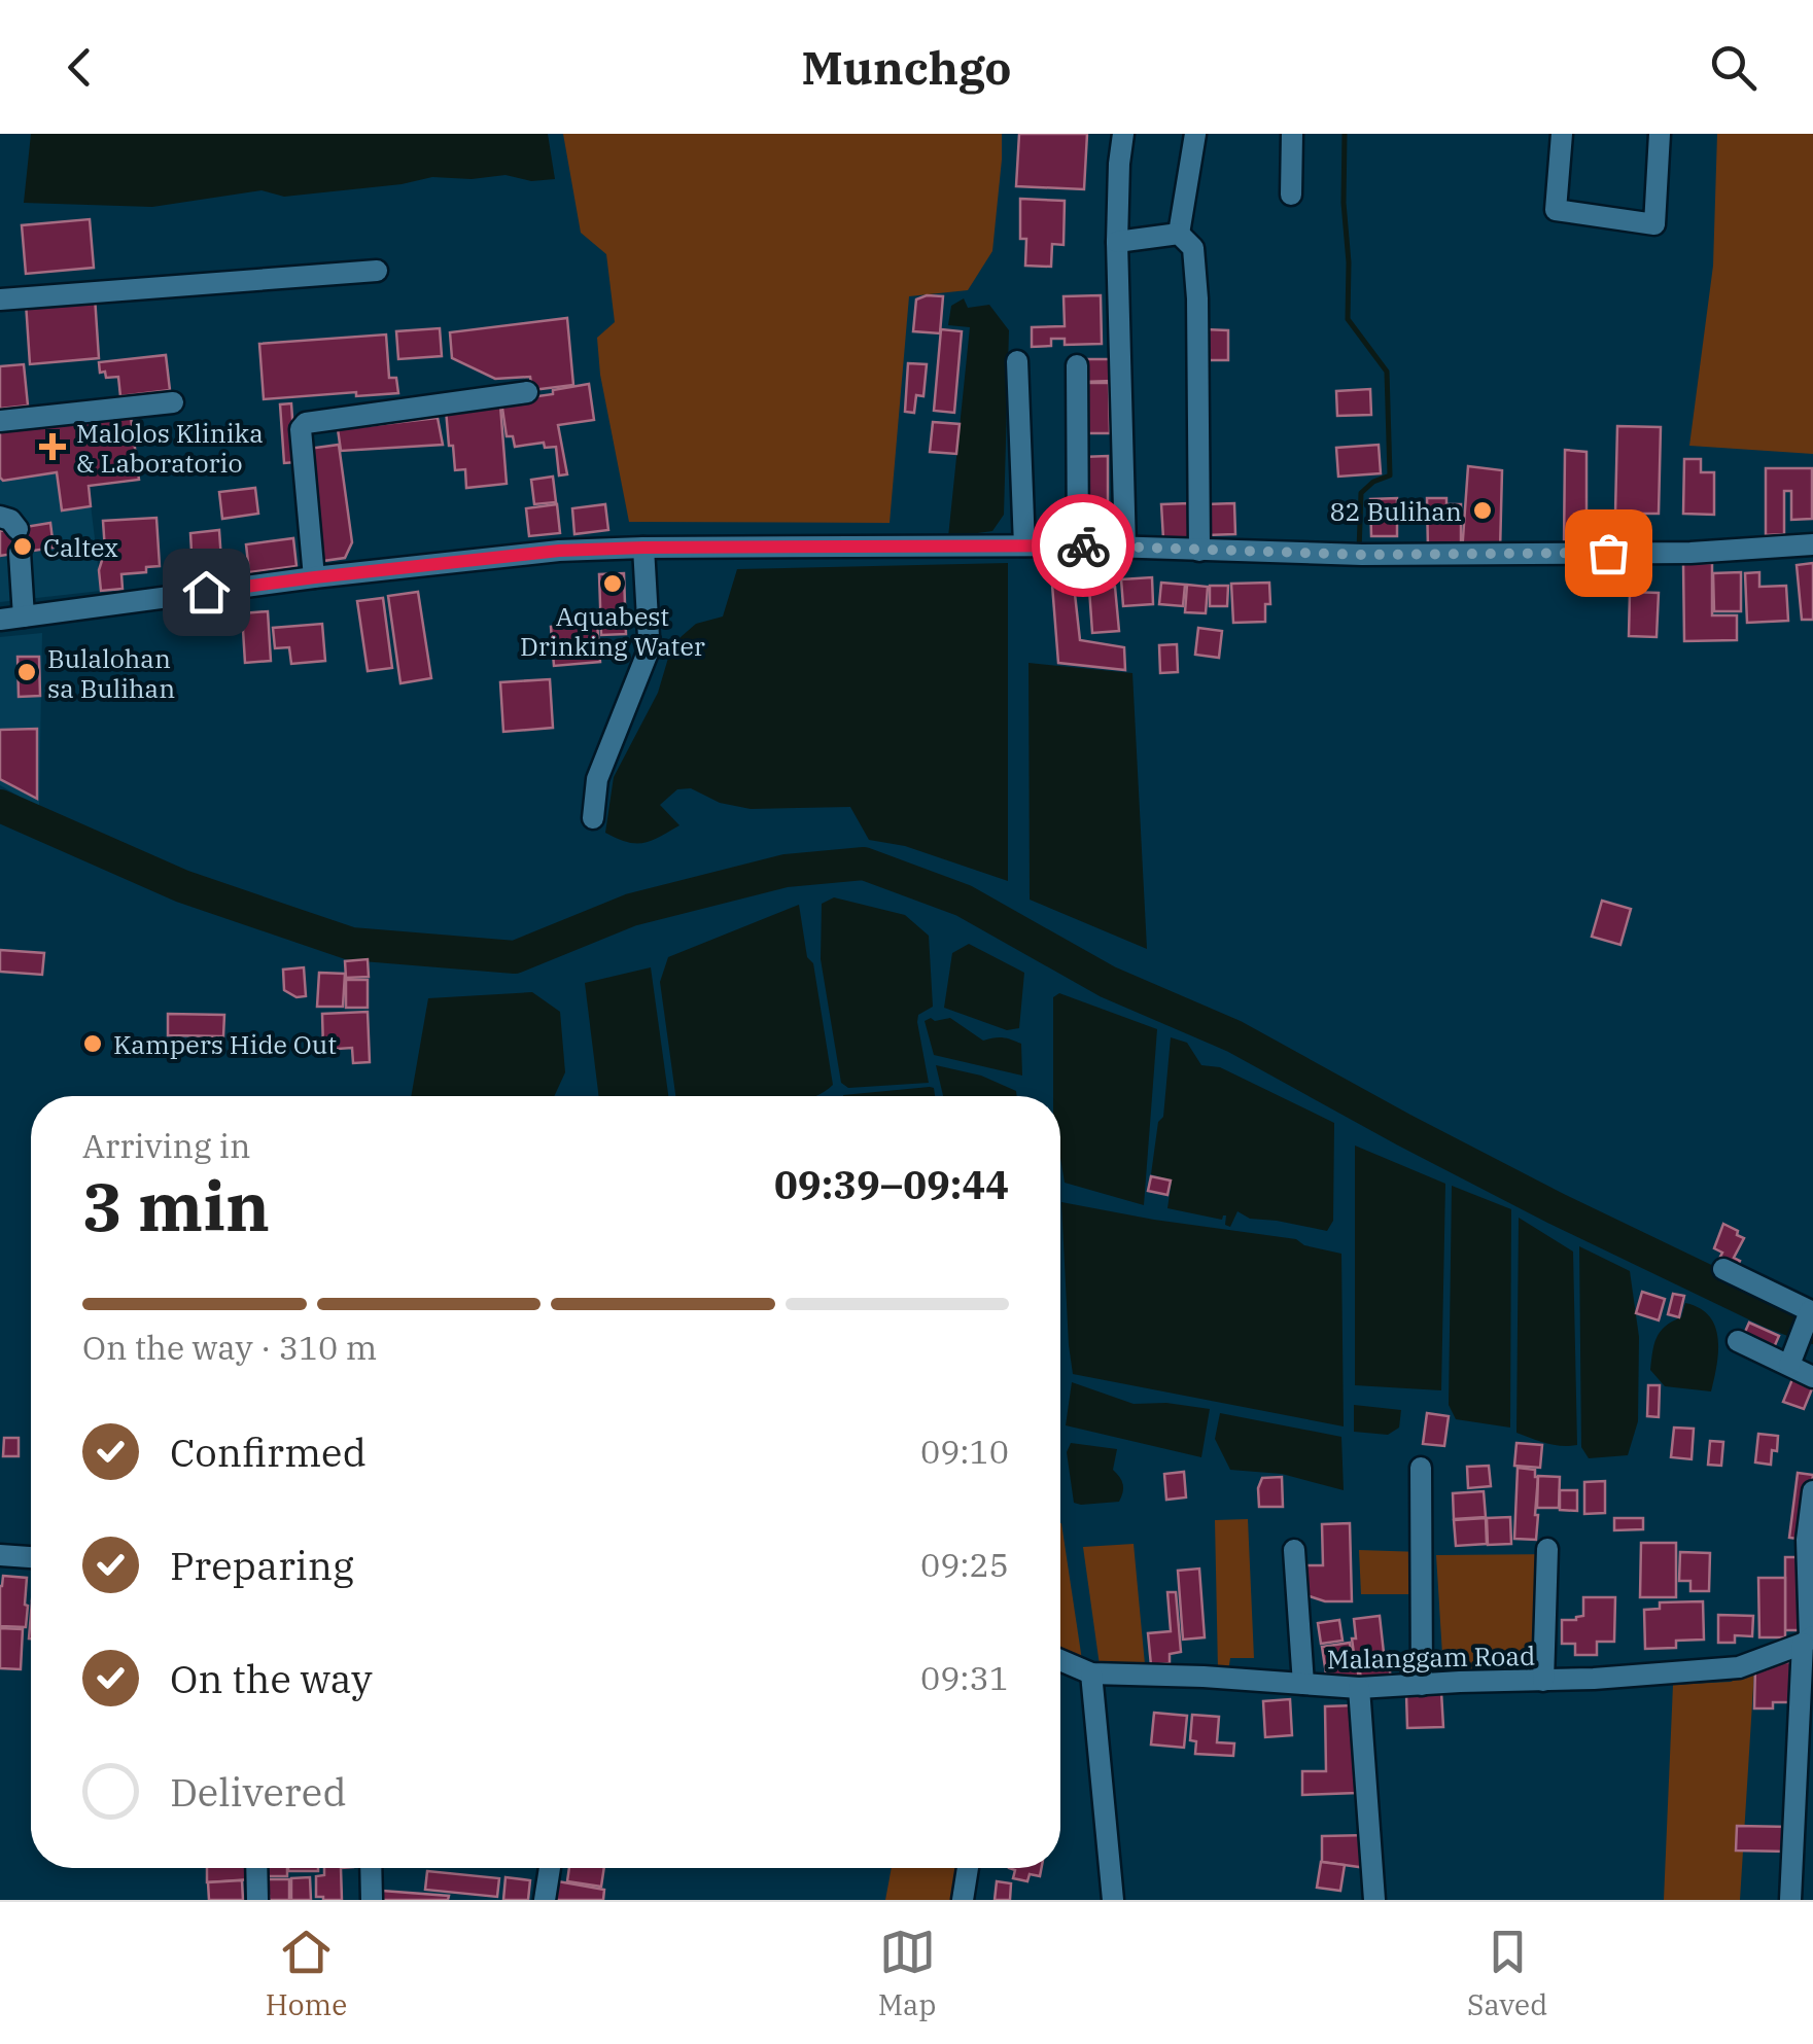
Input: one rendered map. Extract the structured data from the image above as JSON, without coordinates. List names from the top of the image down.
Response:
{
  "streets": {
    "street": ["Malanggam Road"]
  },
  "places": {
    "health": ["Malolos Klinika & Laboratorio"],
    "other": [
      "82 Bulihan",
      "Caltex",
      "Aquabest Drinking Water",
      "Bulalohan sa Bulihan",
      "Kampers Hide Out"
    ]
  },
  "page": {
    "header": "Munchgo",
    "heading": ["3 min", "Arriving in", "09:39–09:44"],
    "bar": "On the way · 310 m",
    "list": [
      ["Confirmed", "09:10"],
      ["Preparing", "09:25"],
      ["On the way", "09:31"],
      "Delivered"
    ],
    "tabs": ["Home", "Map", "Saved"]
  }
}
